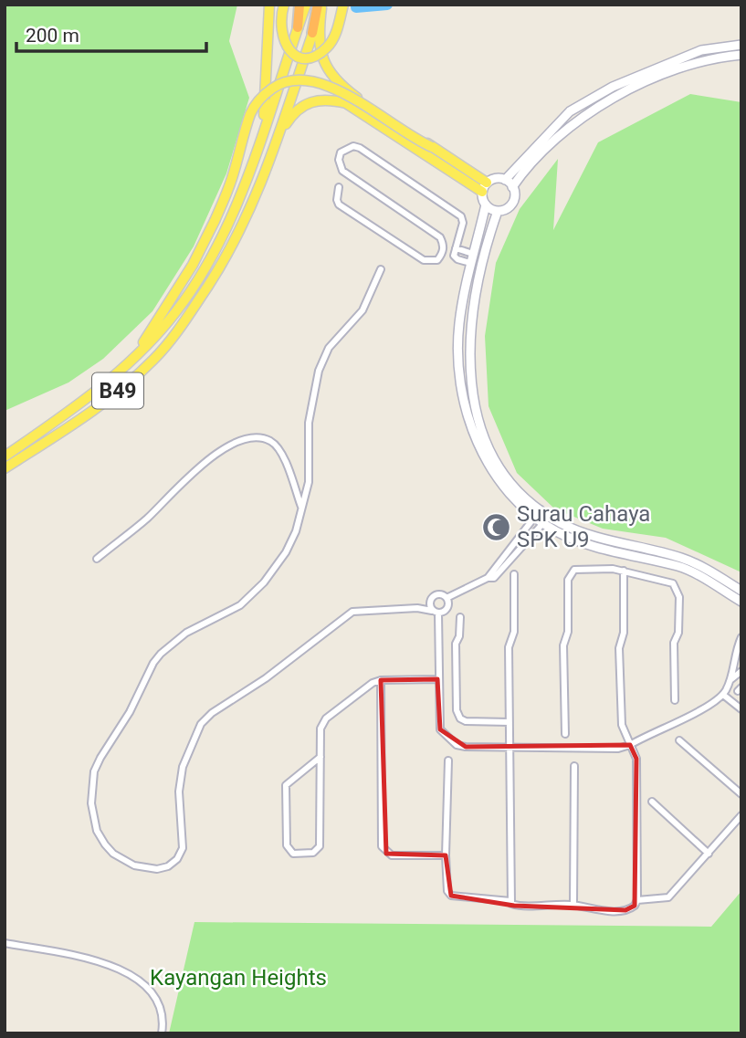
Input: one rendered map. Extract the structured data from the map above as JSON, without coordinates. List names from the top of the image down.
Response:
{
  "streets": {
    "main road": ["B49"]
  },
  "parks": ["Kayangan Heights"],
  "places": {
    "mosque": ["Surau Cahaya SPK U9"]
  },
  "scale_bar": "200 m"
}
